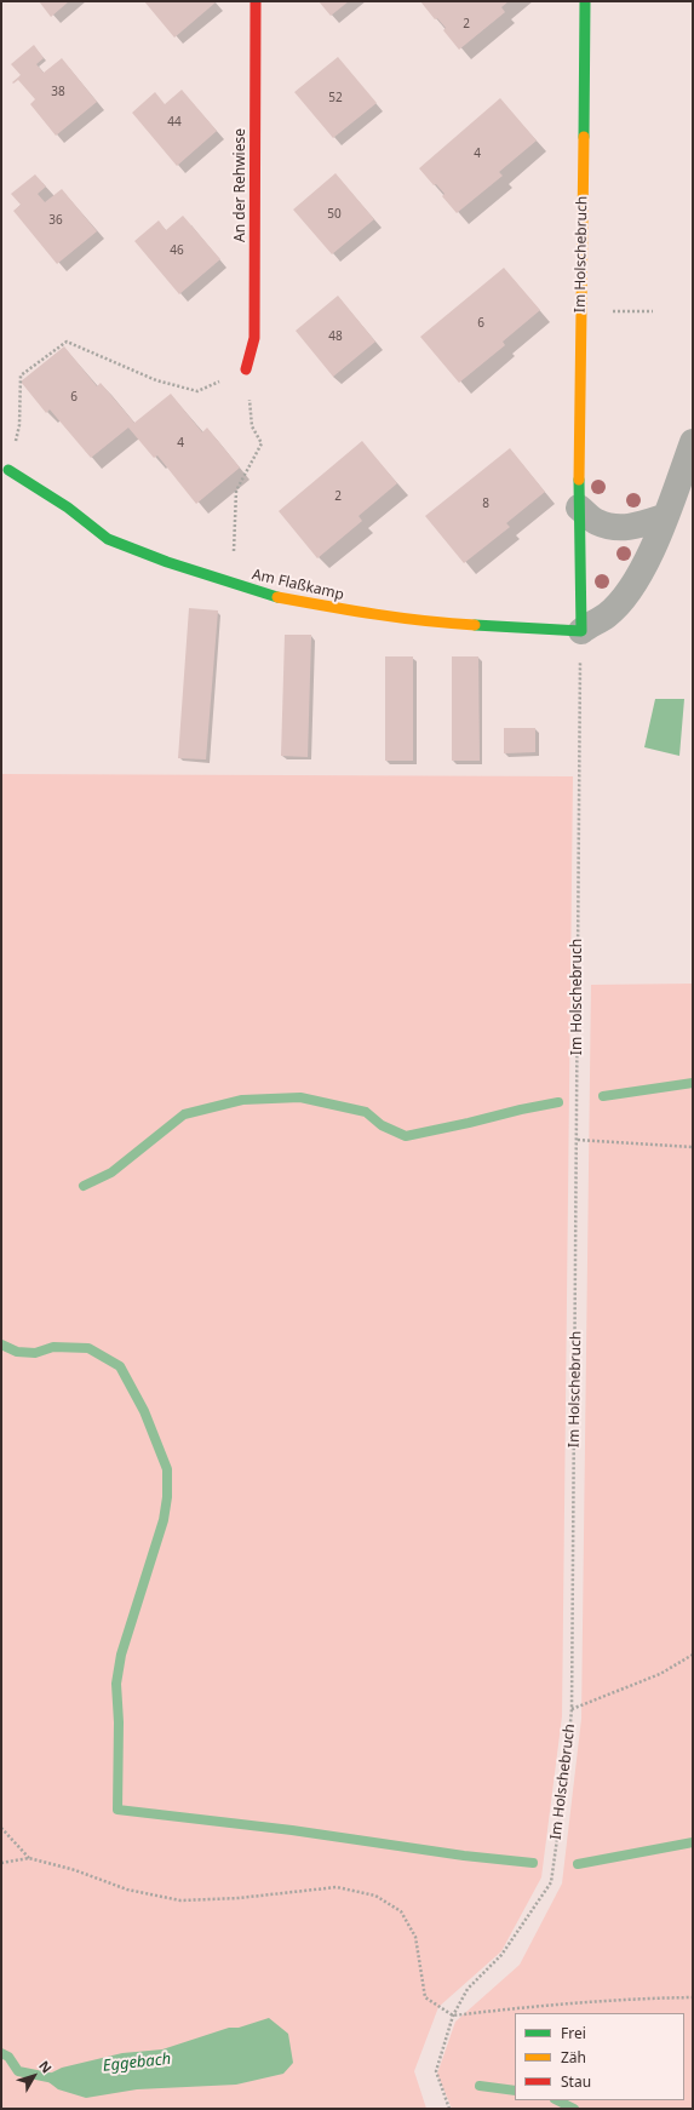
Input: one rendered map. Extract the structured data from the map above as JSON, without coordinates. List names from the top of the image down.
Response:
{
  "streets": {
    "street": ["An der Rehwiese", "Im Holschebruch", "Am Flaßkamp"]
  },
  "crossings": [
    ["Im Holschebruch", "Am Flaßkamp"]
  ],
  "water": ["Eggebach"],
  "house_numbers": [
    "2",
    "38",
    "52",
    "44",
    "4",
    "50",
    "36",
    "46",
    "6",
    "48",
    "6",
    "4",
    "2",
    "8"
  ],
  "legend": ["Frei", "Zäh", "Stau"],
  "north": "top right"
}
